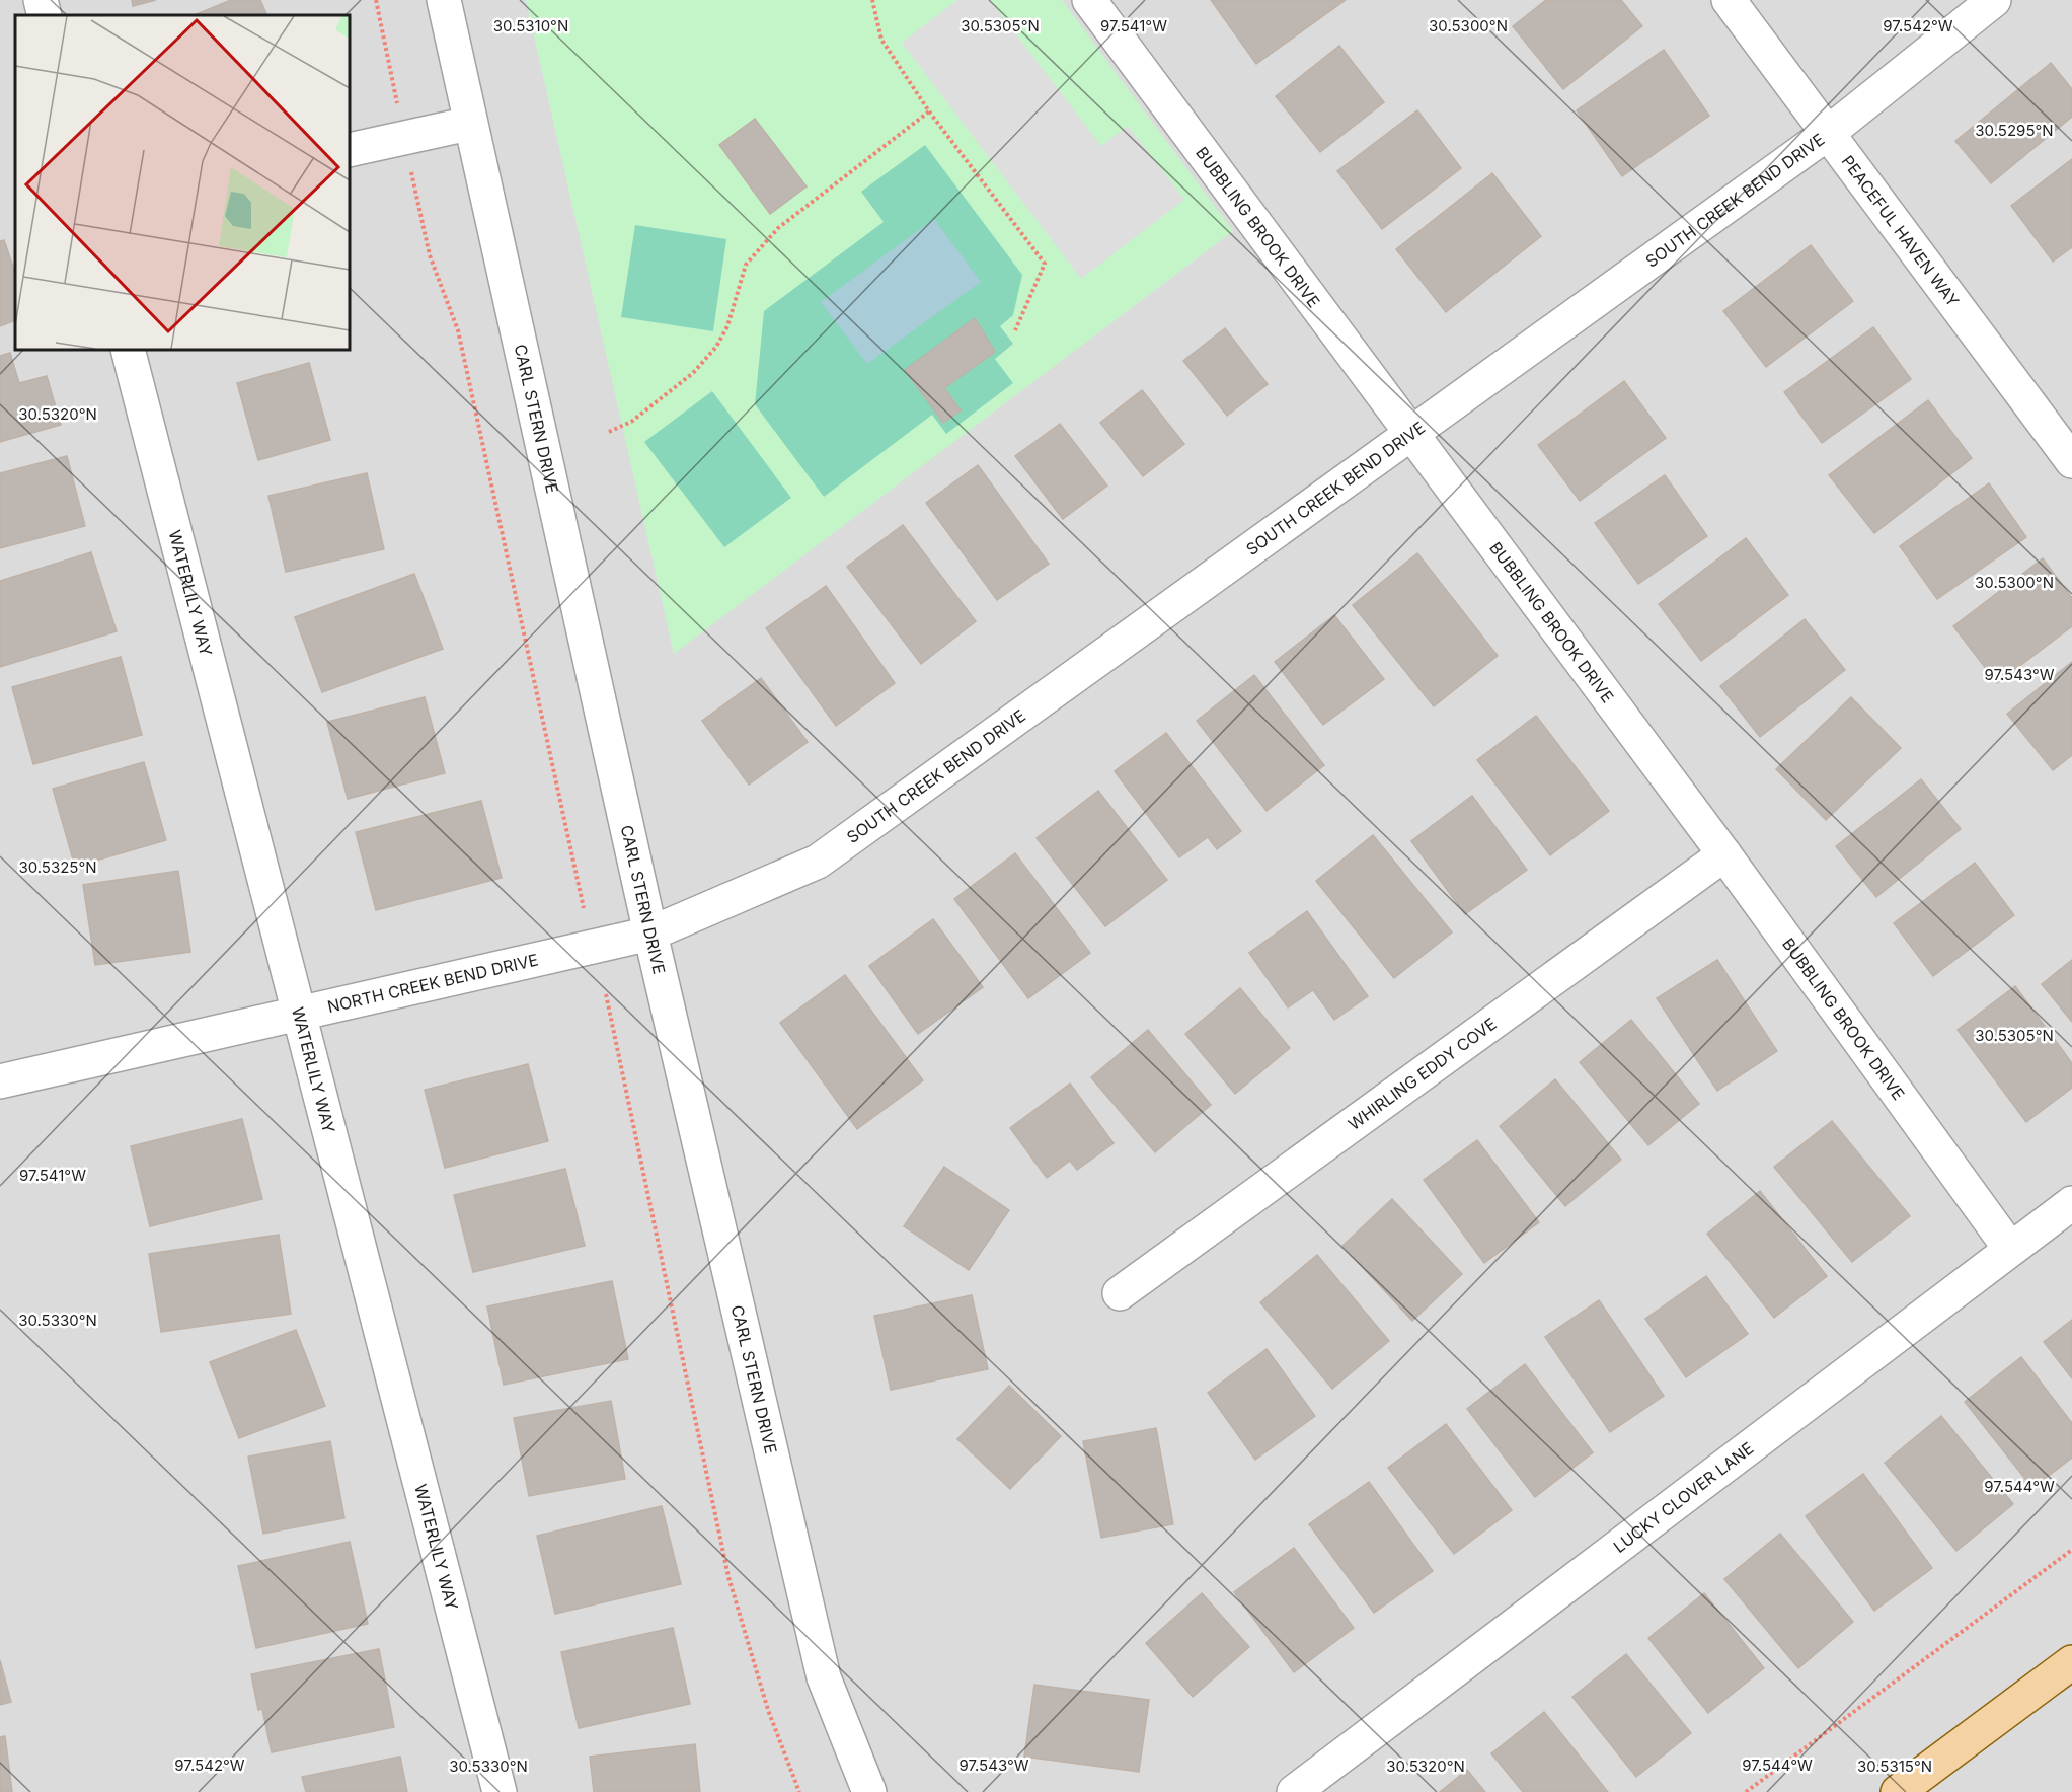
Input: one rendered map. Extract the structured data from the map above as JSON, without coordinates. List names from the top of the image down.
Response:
{
  "streets": {
    "street": [
      "SOUTH CREEK BEND DRIVE",
      "BUBBLING BROOK DRIVE",
      "PEACEFUL HAVEN WAY",
      "CARL STERN DRIVE",
      "WATERLILY WAY",
      "NORTH CREEK BEND DRIVE",
      "WHIRLING EDDY COVE",
      "LUCKY CLOVER LANE"
    ]
  },
  "crossings": [
    ["SOUTH CREEK BEND DRIVE", "BUBBLING BROOK DRIVE"],
    ["SOUTH CREEK BEND DRIVE", "PEACEFUL HAVEN WAY"],
    ["SOUTH CREEK BEND DRIVE", "CARL STERN DRIVE"],
    ["SOUTH CREEK BEND DRIVE", "NORTH CREEK BEND DRIVE"],
    ["BUBBLING BROOK DRIVE", "WHIRLING EDDY COVE"],
    ["BUBBLING BROOK DRIVE", "LUCKY CLOVER LANE"],
    ["CARL STERN DRIVE", "NORTH CREEK BEND DRIVE"],
    ["WATERLILY WAY", "NORTH CREEK BEND DRIVE"]
  ],
  "coordinates": [
    "30.5310°N",
    "30.5300°N",
    "30.5305°N",
    "97.541°W",
    "97.542°W",
    "30.5295°N",
    "30.5320°N",
    "97.543°W",
    "30.5325°N",
    "30.5330°N",
    "97.544°W",
    "30.5315°N"
  ]
}
